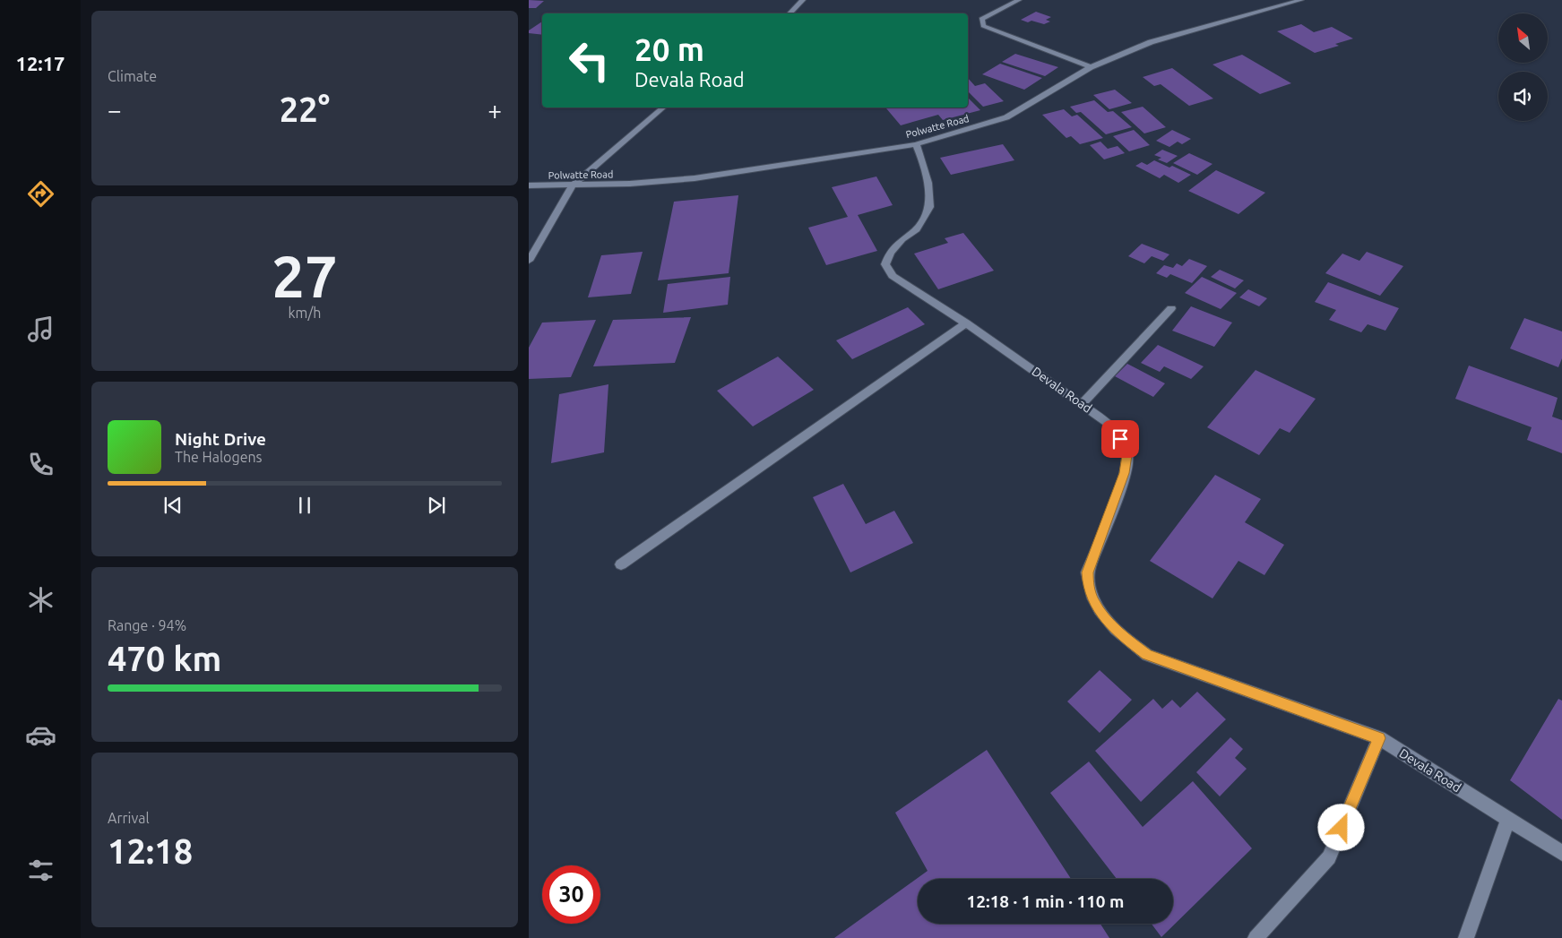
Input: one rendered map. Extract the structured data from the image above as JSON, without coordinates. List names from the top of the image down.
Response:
{
  "streets": {
    "street": ["Polwatte Road", "Devala Road"]
  },
  "crossings": [
    ["Polwatte Road", "Devala Road"]
  ],
  "north": "top left",
  "page": {
    "tabs": "12:17",
    "tile": [
      "Climate",
      ["27", "km/h"],
      ["Range · 94%", "470 km"],
      ["Arrival", "12:18"]
    ],
    "turn": ["20 m", "Devala Road"],
    "heat": ["−", "22°", "+"],
    "song": ["Night Drive", "The Halogens"],
    "limit": "30",
    "trip": "12:18 · 1 min · 110 m"
  }
}
